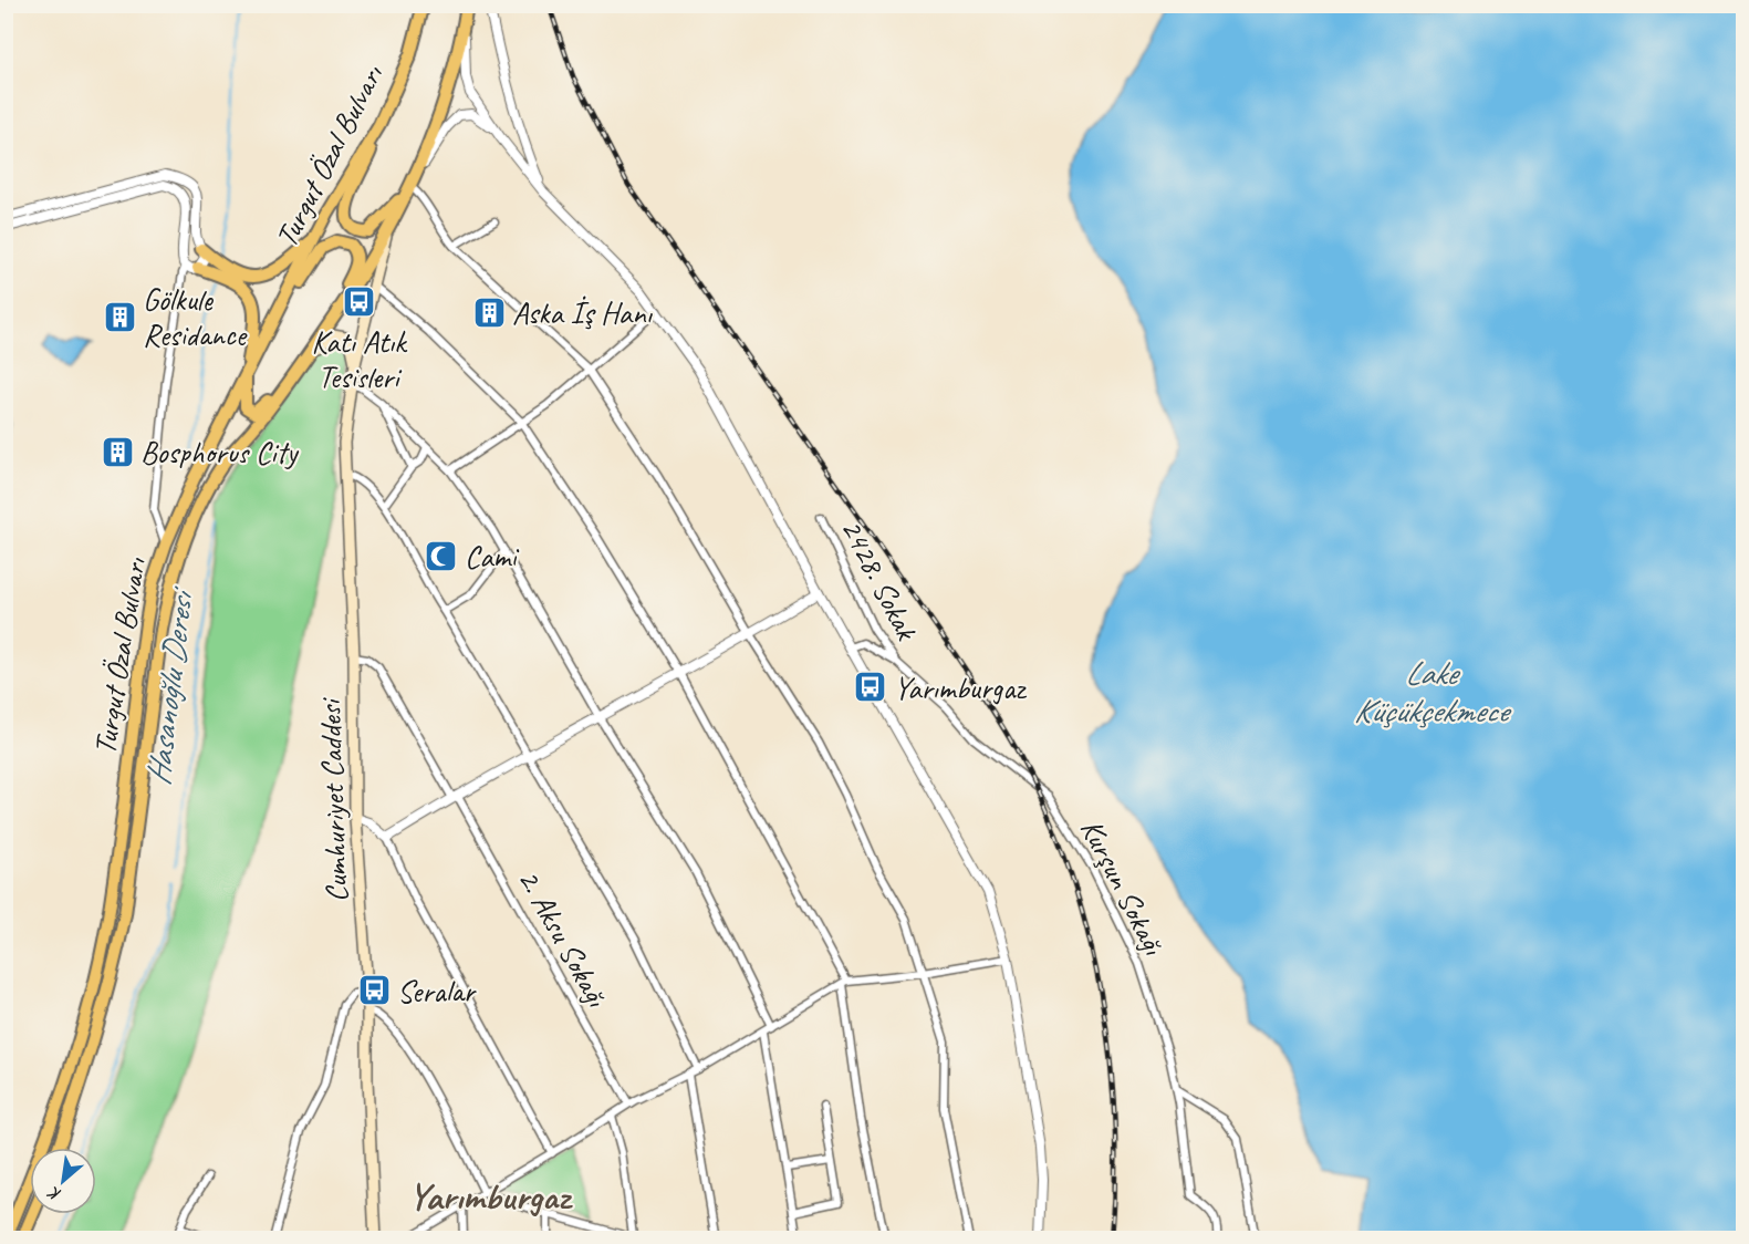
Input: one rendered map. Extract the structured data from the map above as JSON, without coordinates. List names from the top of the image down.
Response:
{
  "streets": {
    "main road": ["Turgut Özal Bulvarı", "Cumhuriyet Caddesi"],
    "street": ["2428. Sokak", "Kurşun Sokağı", "2. Aksu Sokağı"]
  },
  "crossings": [
    ["Turgut Özal Bulvarı", "Cumhuriyet Caddesi"],
    ["2428. Sokak", "Kurşun Sokağı"],
    ["Cumhuriyet Caddesi", "2. Aksu Sokağı"]
  ],
  "districts": ["Yarımburgaz"],
  "water": ["Lake Küçükçekmece", "Hasanoğlu Deresi"],
  "places": {
    "bus stop": ["Katı Atık Tesisleri", "Yarımburgaz", "Seralar"],
    "building": ["Aska İş Hanı", "Gölkule Residance", "Bosphorus City"],
    "mosque": ["Cami"]
  },
  "north": "bottom left"
}
